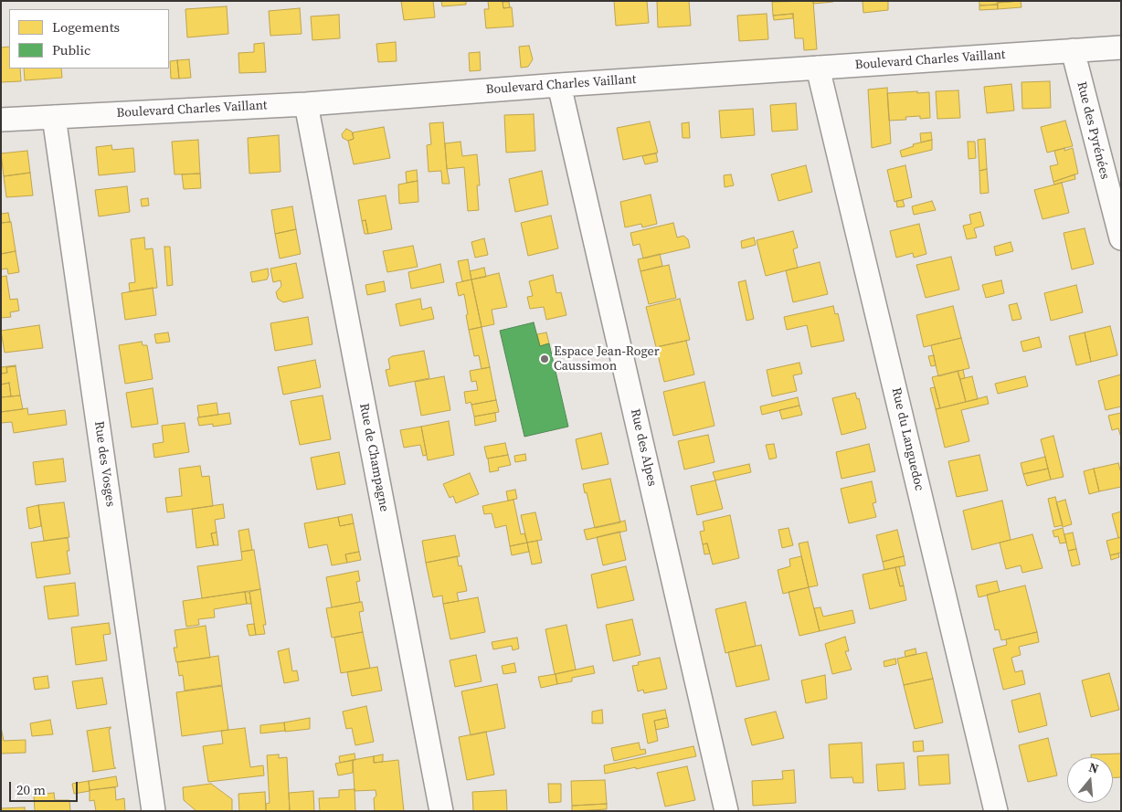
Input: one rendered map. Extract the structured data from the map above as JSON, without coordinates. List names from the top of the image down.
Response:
{
  "streets": {
    "street": [
      "Boulevard Charles Vaillant",
      "Rue des Pyrénées",
      "Rue du Languedoc",
      "Rue des Alpes",
      "Rue de Champagne",
      "Rue des Vosges"
    ]
  },
  "crossings": [
    ["Boulevard Charles Vaillant", "Rue des Pyrénées"],
    ["Boulevard Charles Vaillant", "Rue du Languedoc"],
    ["Boulevard Charles Vaillant", "Rue des Alpes"],
    ["Boulevard Charles Vaillant", "Rue de Champagne"],
    ["Boulevard Charles Vaillant", "Rue des Vosges"]
  ],
  "places": ["Espace Jean-Roger Caussimon"],
  "legend": ["Logements", "Public"],
  "scale_bar": "20 m",
  "north": "top"
}
